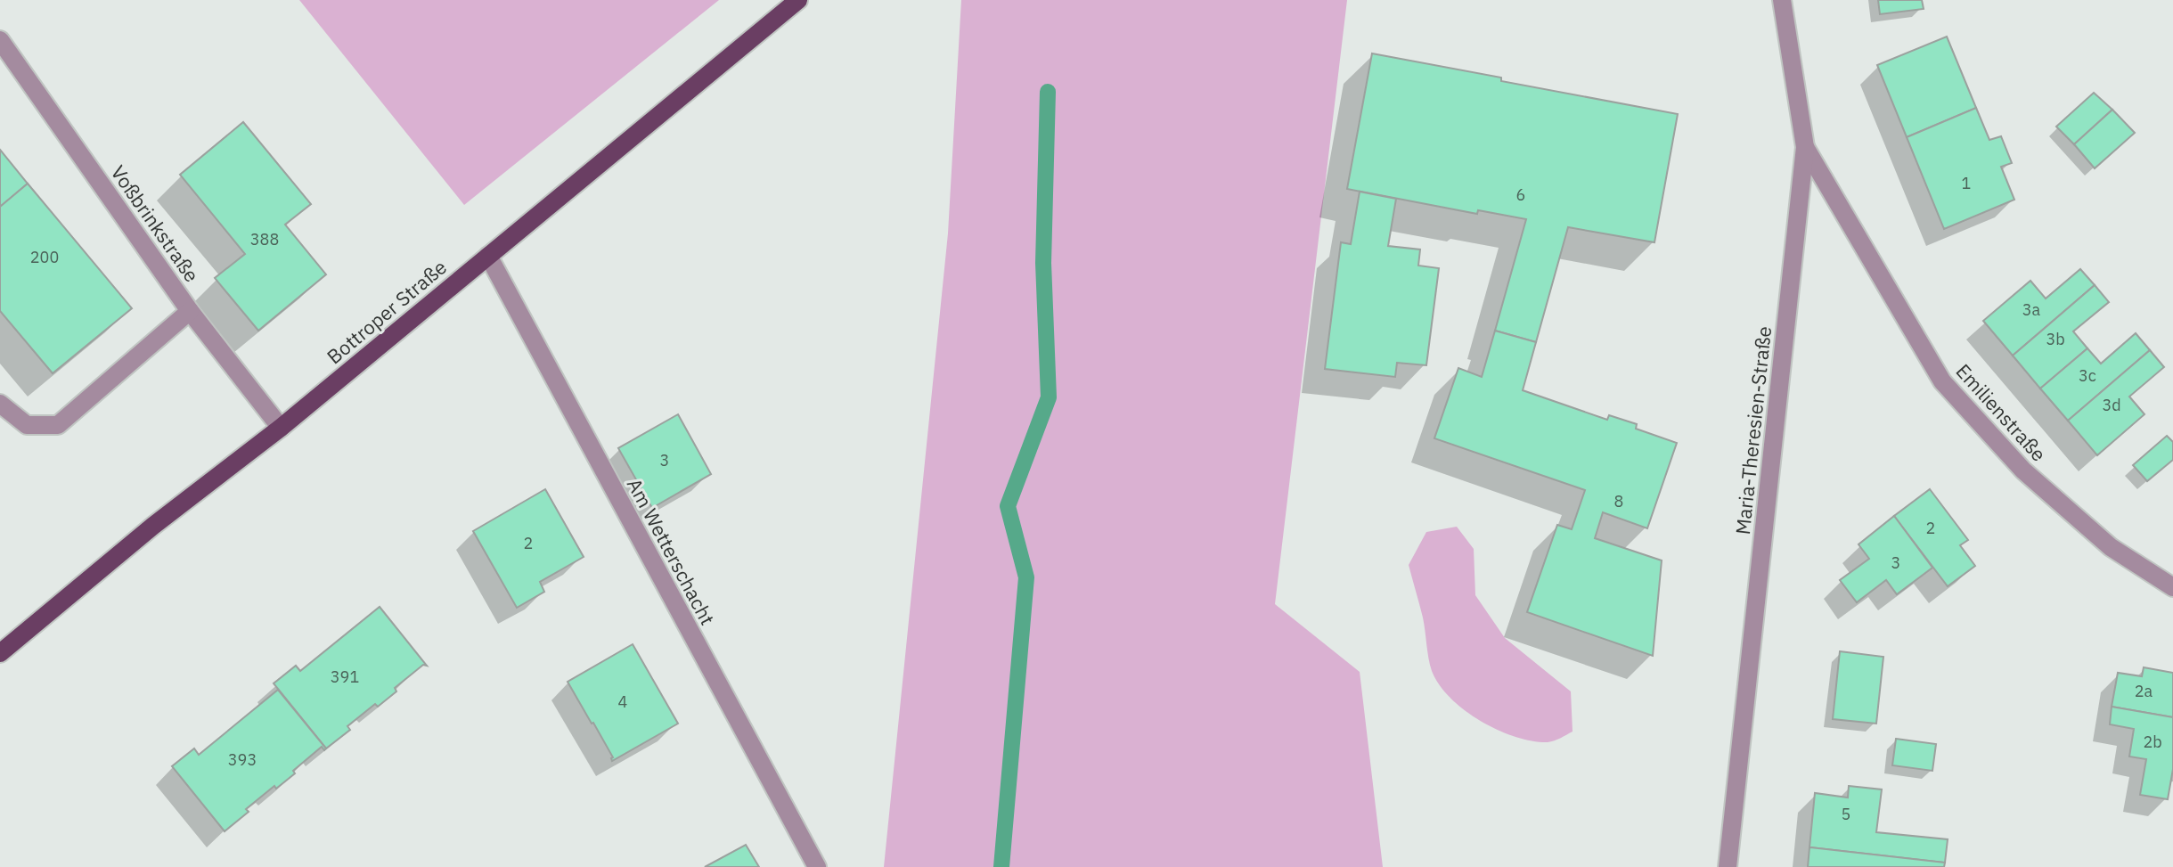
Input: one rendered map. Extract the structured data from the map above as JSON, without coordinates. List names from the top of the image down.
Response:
{
  "streets": {
    "main road": ["Bottroper Straße"],
    "street": [
      "Voßbrinkstraße",
      "Emilienstraße",
      "Maria-Theresien-Straße",
      "Am Wetterschacht"
    ]
  },
  "crossings": [
    ["Voßbrinkstraße", "Bottroper Straße"],
    ["Bottroper Straße", "Am Wetterschacht"],
    ["Emilienstraße", "Maria-Theresien-Straße"]
  ],
  "house_numbers": [
    "1",
    "6",
    "388",
    "200",
    "3a",
    "3b",
    "3c",
    "3d",
    "3",
    "8",
    "2",
    "2",
    "3",
    "391",
    "2a",
    "4",
    "2b",
    "393",
    "5"
  ]
}
